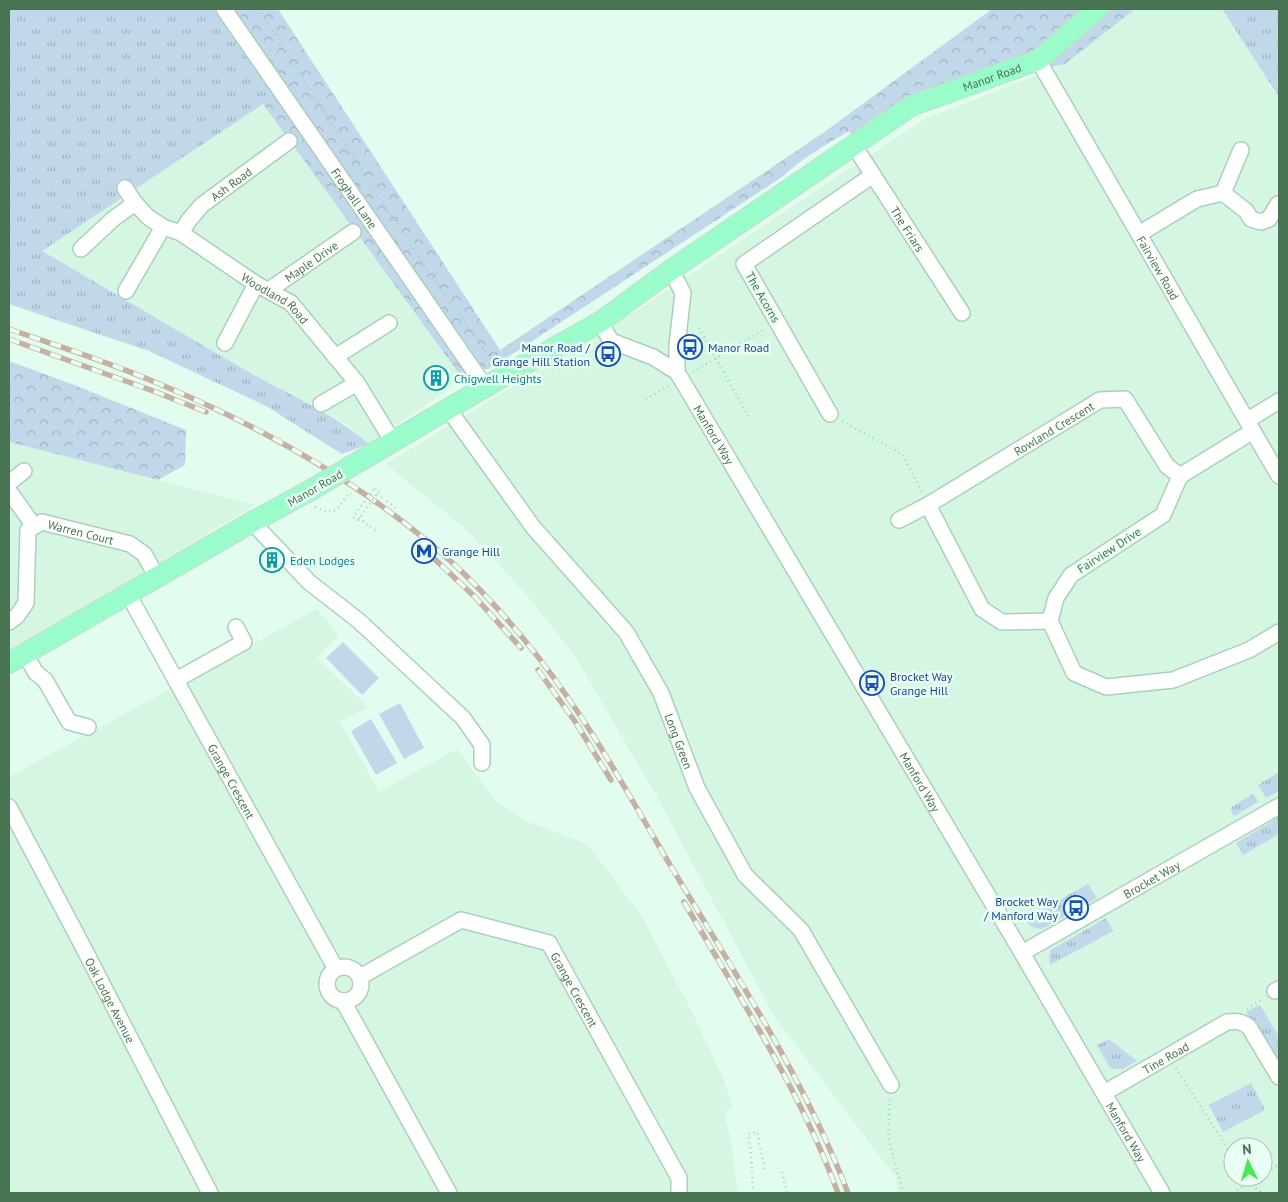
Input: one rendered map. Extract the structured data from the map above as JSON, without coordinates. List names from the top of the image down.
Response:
{
  "streets": {
    "main road": ["Manor Road"],
    "street": [
      "Ash Road",
      "Froghall Lane",
      "The Friars",
      "Maple Drive",
      "Fairview Road",
      "The Acorns",
      "Woodland Road",
      "Rowland Crescent",
      "Manford Way",
      "Warren Court",
      "Fairview Drive",
      "Long Green",
      "Grange Crescent",
      "Brocket Way",
      "Oak Lodge Avenue",
      "Tine Road"
    ]
  },
  "crossings": [
    ["Manor Road", "Froghall Lane"],
    ["Manor Road", "The Friars"],
    ["Manor Road", "Fairview Road"],
    ["Manor Road", "Woodland Road"],
    ["Manor Road", "Manford Way"],
    ["Manor Road", "Warren Court"],
    ["Manor Road", "Long Green"],
    ["Manor Road", "Grange Crescent"],
    ["Ash Road", "Woodland Road"],
    ["The Friars", "The Acorns"],
    ["Maple Drive", "Woodland Road"],
    ["Rowland Crescent", "Fairview Drive"],
    ["Manford Way", "Brocket Way"],
    ["Manford Way", "Tine Road"]
  ],
  "places": {
    "bus stop": [
      "Manor Road",
      "Manor Road / Grange Hill Station",
      "Brocket Way Grange Hill",
      "Brocket Way / Manford Way"
    ],
    "building": ["Chigwell Heights", "Eden Lodges"],
    "metro station": ["Grange Hill"]
  },
  "north": "top"
}
